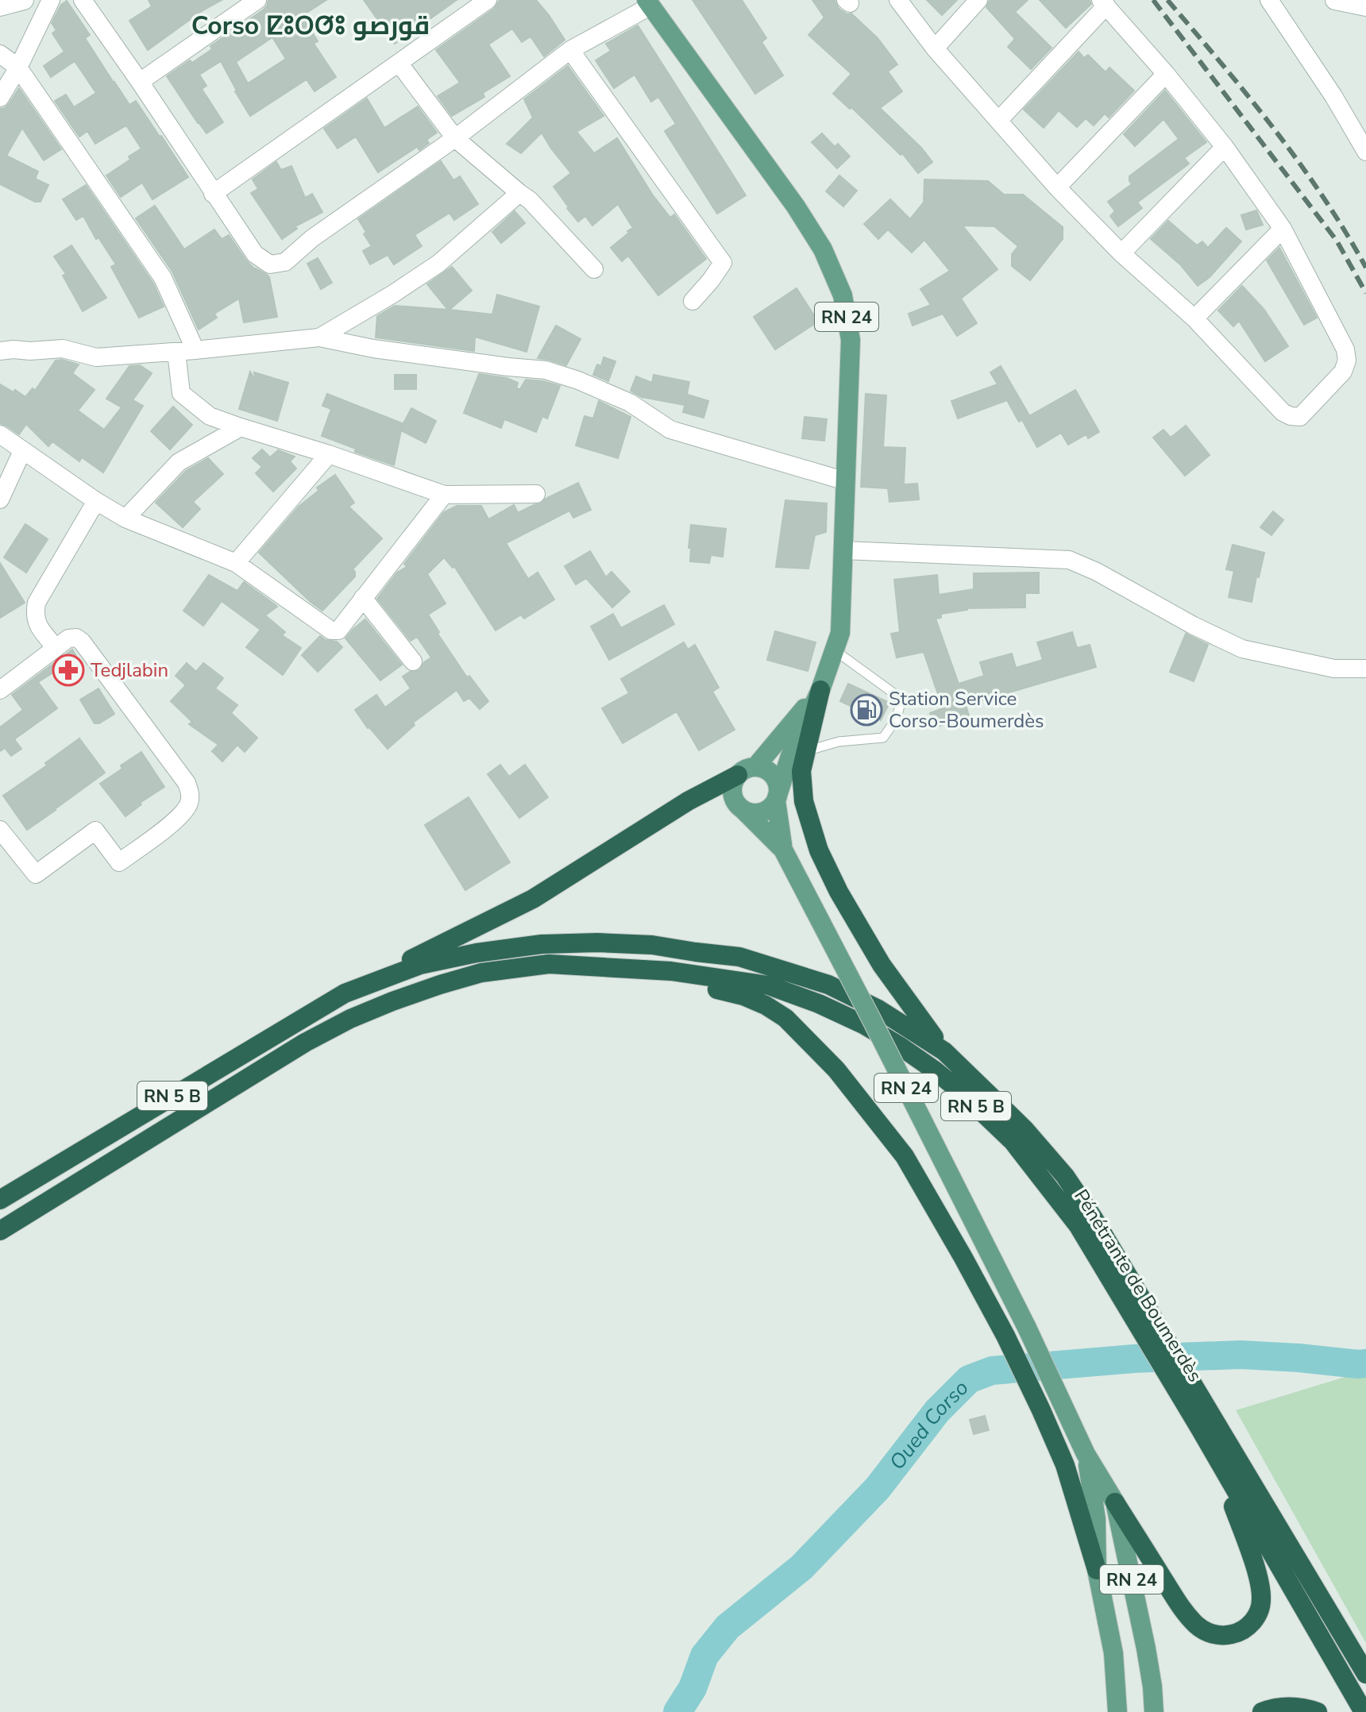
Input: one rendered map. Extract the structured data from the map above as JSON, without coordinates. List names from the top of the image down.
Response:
{
  "streets": {
    "highway": ["RN 24", "RN 5 B", "Pénétrante de Boumerdès"]
  },
  "crossings": [
    ["RN 24", "Pénétrante de Boumerdès"]
  ],
  "districts": ["Corso ⵇⵓⵔⵚⵓ قورصو"],
  "water": ["Oued Corso"],
  "places": {
    "pharmacy": ["Tedjlabin"],
    "fuel station": ["Station Service Corso-Boumerdès"]
  }
}
